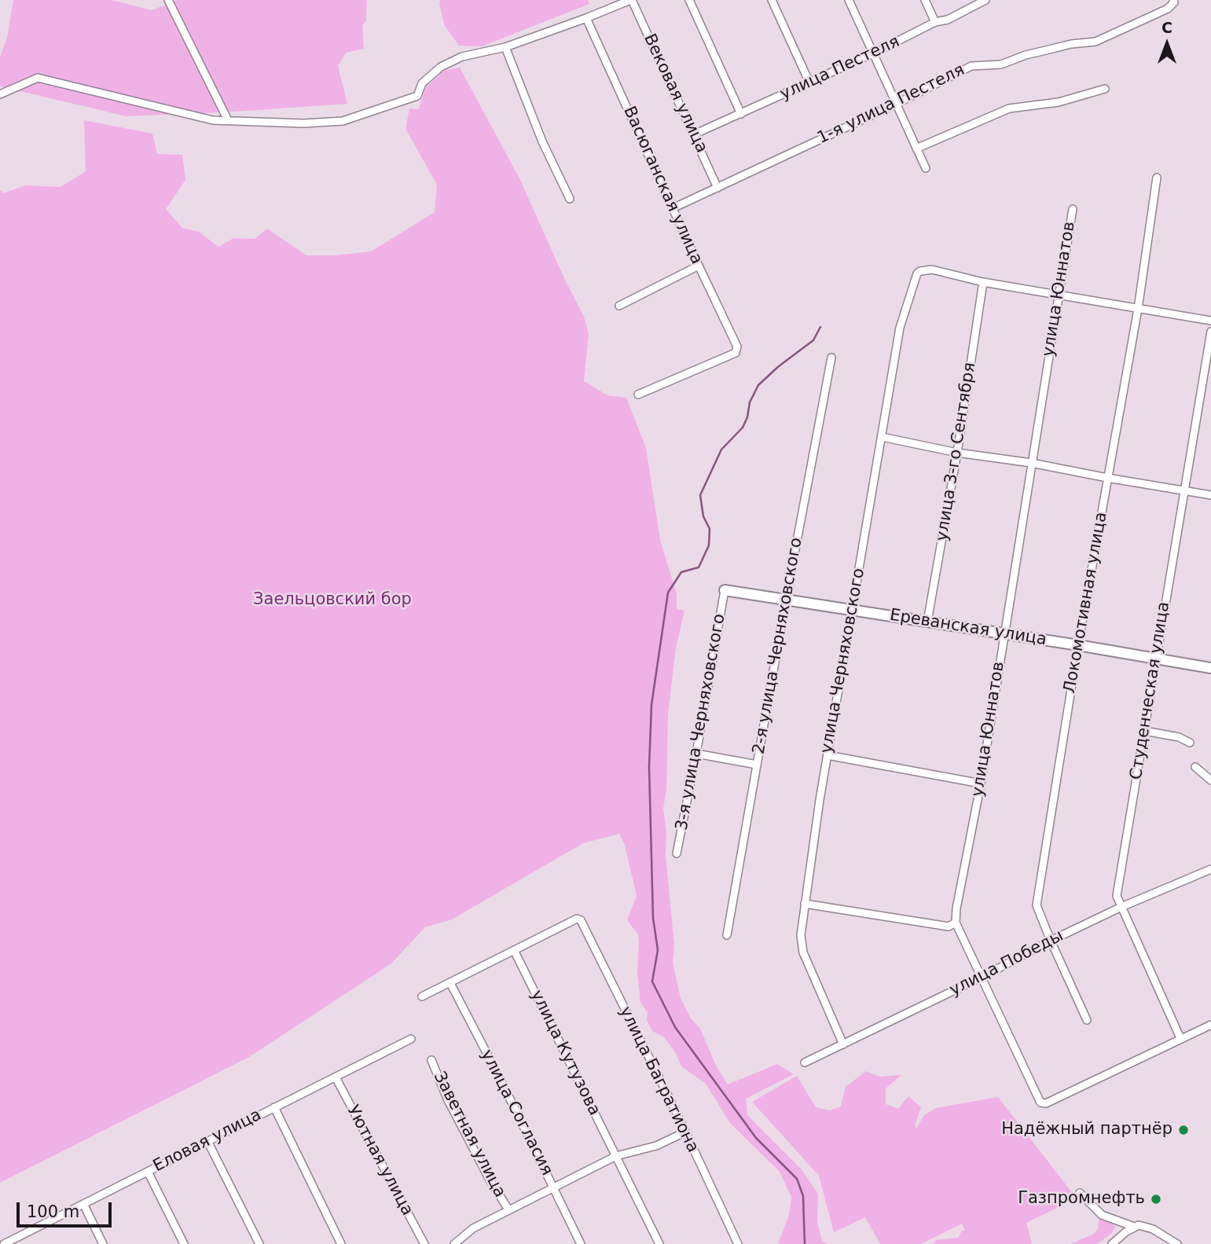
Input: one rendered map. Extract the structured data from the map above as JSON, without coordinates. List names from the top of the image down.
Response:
{
  "streets": {
    "street": [
      "улица Пестеля",
      "Вековая улица",
      "1-я улица Пестеля",
      "Васюганская улица",
      "улица Юннатов",
      "улица 3-го Сентября",
      "Локомотивная улица",
      "Ереванская улица",
      "2-я улица Черняховского",
      "улица Черняховского",
      "Студенческая улица",
      "3-я улица Черняховского",
      "улица Победы",
      "улица Кутузова",
      "улица Багратиона",
      "улица Согласия",
      "Заветная улица",
      "Еловая улица",
      "Уютная улица"
    ]
  },
  "crossings": [
    ["улица Пестеля", "Вековая улица"],
    ["Вековая улица", "1-я улица Пестеля"],
    ["1-я улица Пестеля", "Васюганская улица"],
    ["улица Юннатов", "Ереванская улица"],
    ["улица 3-го Сентября", "Ереванская улица"],
    ["улица 3-го Сентября", "улица Черняховского"],
    ["Локомотивная улица", "Ереванская улица"],
    ["Локомотивная улица", "улица Победы"],
    ["Ереванская улица", "2-я улица Черняховского"],
    ["Ереванская улица", "улица Черняховского"],
    ["Ереванская улица", "Студенческая улица"],
    ["Ереванская улица", "3-я улица Черняховского"],
    ["улица Черняховского", "улица Победы"],
    ["Студенческая улица", "улица Победы"],
    ["улица Кутузова", "улица Багратиона"],
    ["Еловая улица", "Уютная улица"]
  ],
  "parks": ["Заельцовский бор"],
  "places": ["Надёжный партнёр", "Газпромнефть"],
  "scale_bar": "100 m",
  "north": "top"
}
